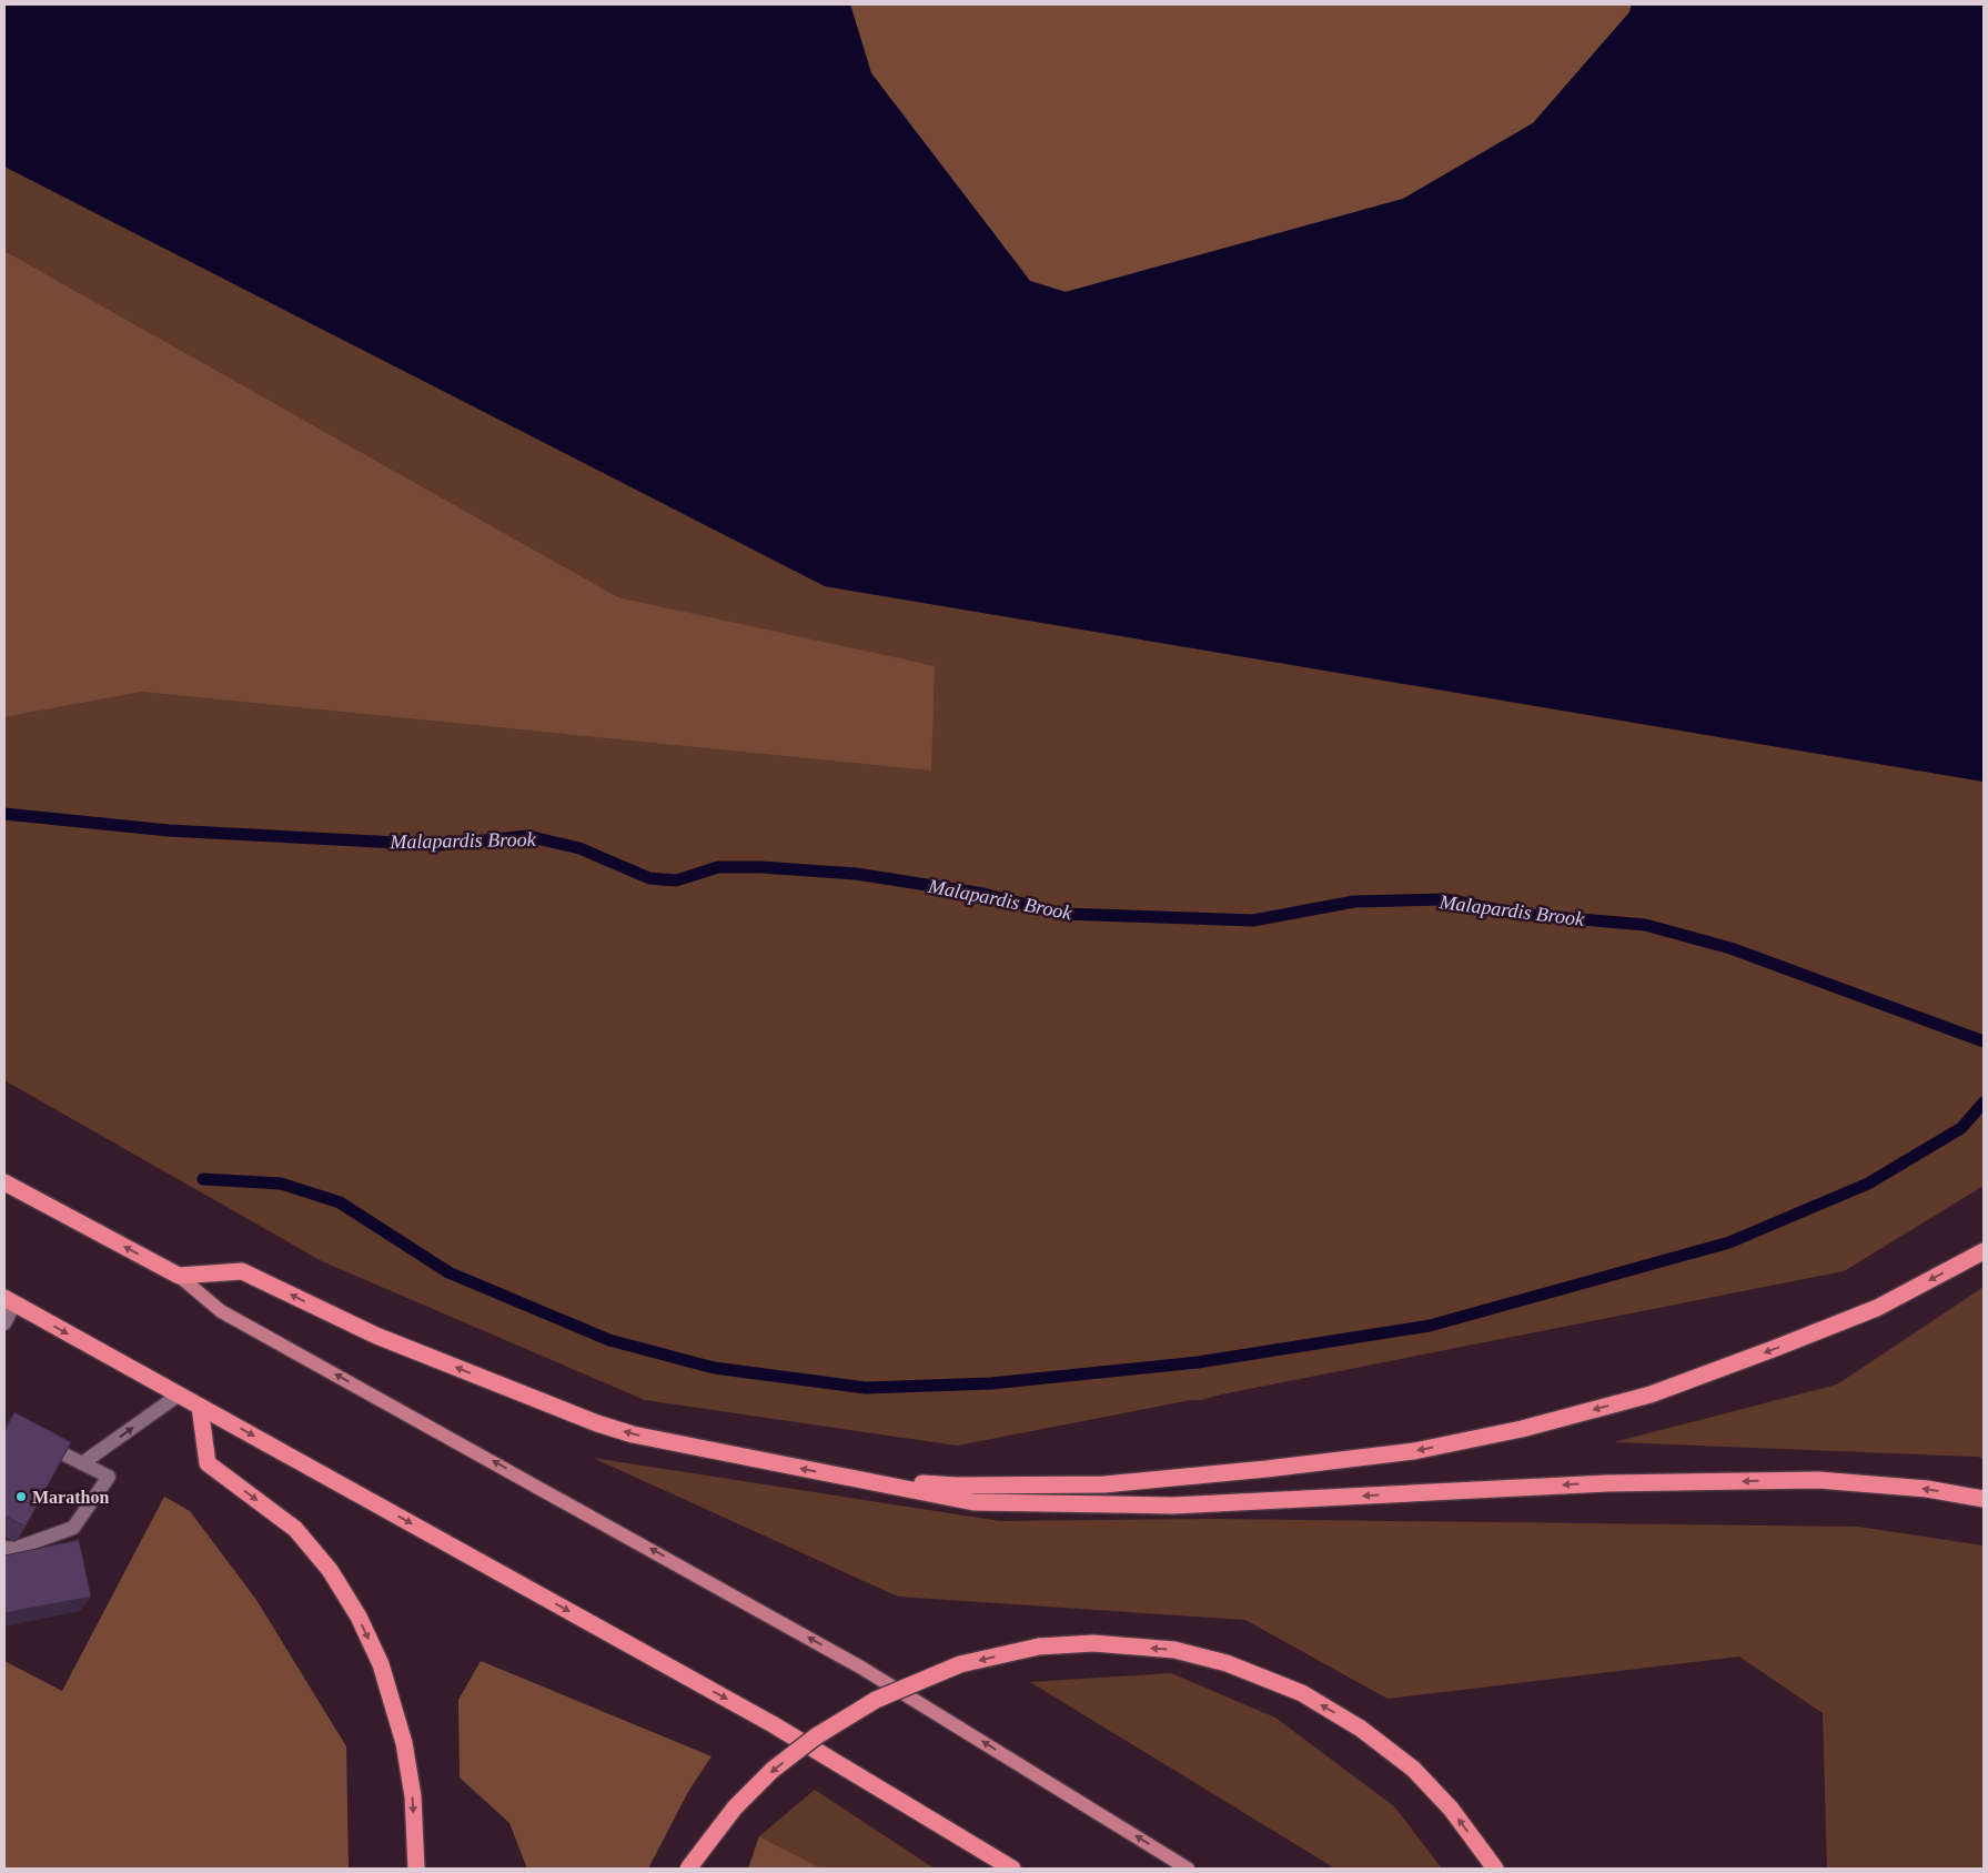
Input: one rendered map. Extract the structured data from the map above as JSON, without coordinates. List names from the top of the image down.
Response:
{
  "water": ["Malapardis Brook"],
  "places": ["Marathon"]
}
